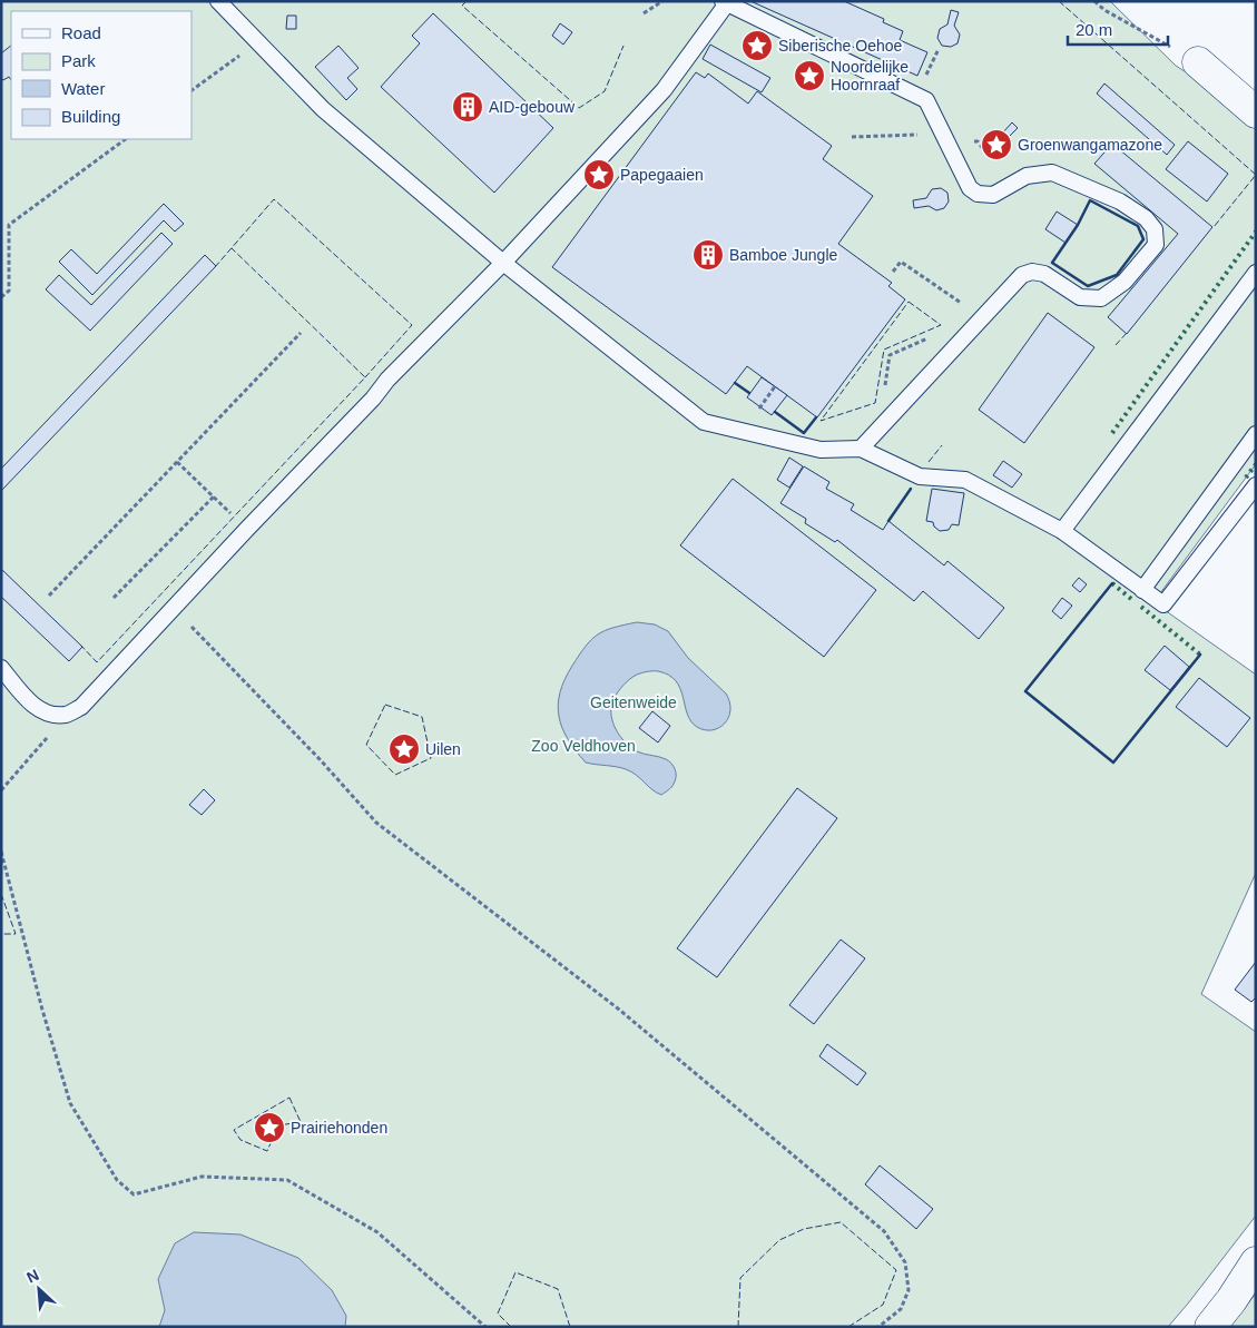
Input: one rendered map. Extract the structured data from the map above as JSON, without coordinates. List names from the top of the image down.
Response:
{
  "parks": ["Geitenweide", "Zoo Veldhoven"],
  "places": {
    "place": [
      "Siberische Oehoe",
      "Noordelijke Hoornraaf",
      "Groenwangamazone",
      "Papegaaien",
      "Uilen",
      "Prairiehonden"
    ],
    "building": ["AID-gebouw", "Bamboe Jungle"]
  },
  "legend": [
    "Road",
    "Park",
    "Water",
    "Building"
  ],
  "scale_bar": "20 m",
  "north": "top left"
}
